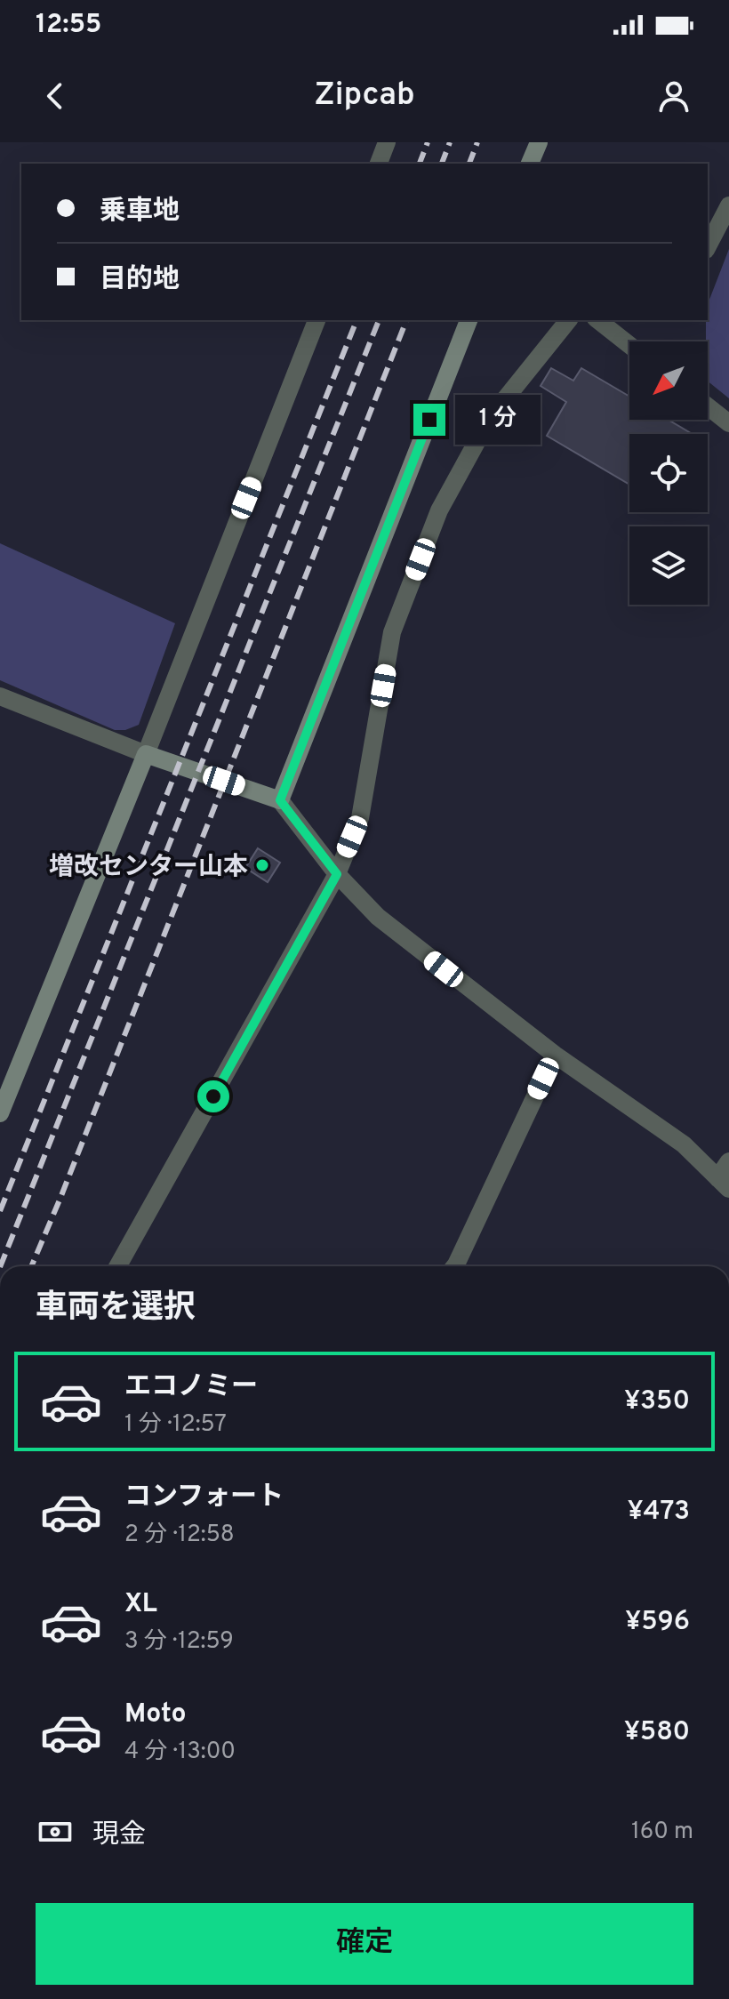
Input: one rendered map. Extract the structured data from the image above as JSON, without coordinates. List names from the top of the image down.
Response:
{
  "places": ["増改センター山本"],
  "north": "bottom left",
  "page": {
    "status": "12:55",
    "header": "Zipcab",
    "banner": ["乗車地", "目的地"],
    "bubble": "1 分",
    "heading": "車両を選択",
    "list": [
      {
        "name": "エコノミー",
        "note": "1 分 · 12:57",
        "value": "¥350"
      },
      {
        "name": "コンフォート",
        "note": "2 分 · 12:58",
        "value": "¥473"
      },
      {
        "name": "XL",
        "note": "3 分 · 12:59",
        "value": "¥596"
      },
      {
        "name": "Moto",
        "note": "4 分 · 13:00",
        "value": "¥580"
      }
    ],
    "pay": ["現金", "160 m"],
    "buttons": "確定"
  }
}
